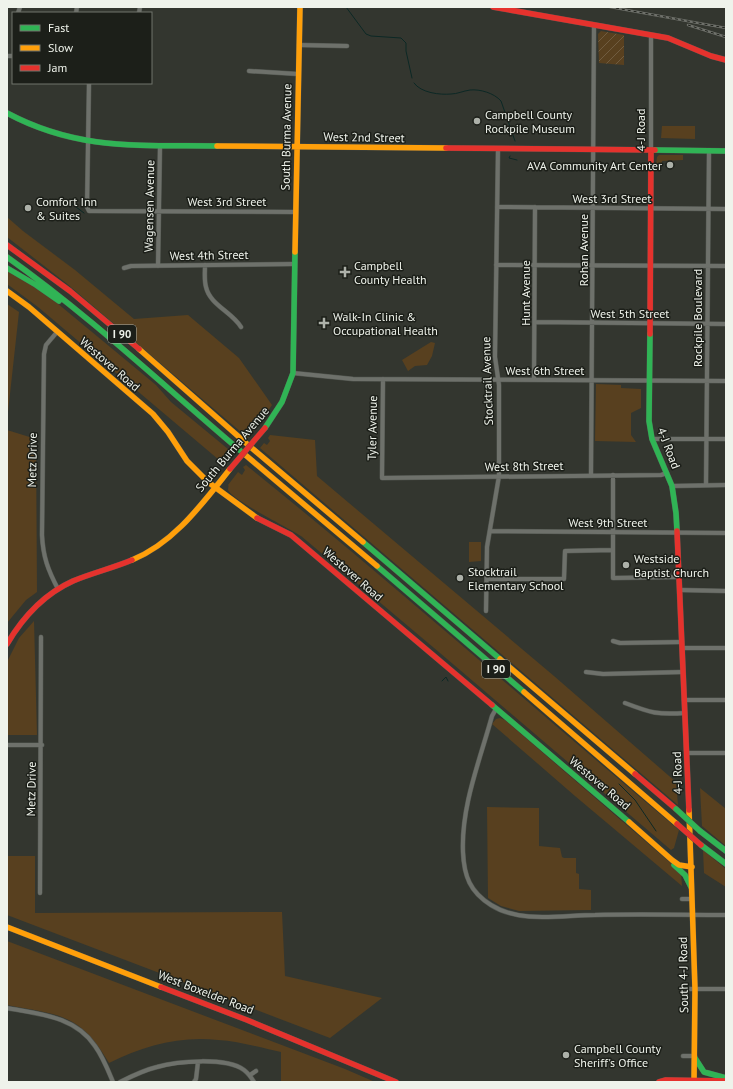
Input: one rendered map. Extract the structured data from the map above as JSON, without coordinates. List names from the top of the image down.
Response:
{
  "streets": {
    "main road": [
      "4-J Road",
      "South Burma Avenue",
      "West 2nd Street",
      "I 90",
      "Westover Road",
      "South 4-J Road",
      "West Boxelder Road"
    ],
    "street": [
      "West 3rd Street",
      "Wagensen Avenue",
      "Rohan Avenue",
      "West 4th Street",
      "Hunt Avenue",
      "West 5th Street",
      "Rockpile Boulevard",
      "West 6th Street",
      "Stocktrail Avenue",
      "Tyler Avenue",
      "Metz Drive",
      "West 8th Street",
      "West 9th Street"
    ]
  },
  "crossings": [
    ["4-J Road", "West 2nd Street"],
    ["4-J Road", "West 3rd Street"],
    ["4-J Road", "West 5th Street"],
    ["4-J Road", "Westover Road"],
    ["4-J Road", "West 6th Street"],
    ["4-J Road", "West 8th Street"],
    ["4-J Road", "West 9th Street"],
    ["4-J Road", "South 4-J Road"],
    ["South Burma Avenue", "West 2nd Street"],
    ["South Burma Avenue", "West 3rd Street"],
    ["South Burma Avenue", "West 4th Street"],
    ["South Burma Avenue", "Westover Road"],
    ["South Burma Avenue", "West 6th Street"],
    ["South Burma Avenue", "Metz Drive"],
    ["West 2nd Street", "West 3rd Street"],
    ["West 2nd Street", "Wagensen Avenue"],
    ["West 2nd Street", "Rohan Avenue"],
    ["West 2nd Street", "Rockpile Boulevard"],
    ["West 2nd Street", "Stocktrail Avenue"],
    ["West 3rd Street", "Wagensen Avenue"],
    ["West 3rd Street", "Rohan Avenue"],
    ["West 3rd Street", "Hunt Avenue"],
    ["West 3rd Street", "Rockpile Boulevard"],
    ["West 3rd Street", "Stocktrail Avenue"],
    ["Wagensen Avenue", "West 4th Street"],
    ["Rohan Avenue", "West 5th Street"],
    ["Rohan Avenue", "West 6th Street"],
    ["Rohan Avenue", "West 8th Street"],
    ["Hunt Avenue", "West 5th Street"],
    ["Hunt Avenue", "West 6th Street"],
    ["West 5th Street", "Rockpile Boulevard"],
    ["Rockpile Boulevard", "West 6th Street"],
    ["Westover Road", "Metz Drive"],
    ["Westover Road", "South 4-J Road"],
    ["West 6th Street", "Stocktrail Avenue"],
    ["West 6th Street", "Tyler Avenue"],
    ["Stocktrail Avenue", "West 8th Street"],
    ["Stocktrail Avenue", "West 9th Street"],
    ["Tyler Avenue", "West 8th Street"]
  ],
  "places": {
    "other": [
      "Campbell County Rockpile Museum",
      "AVA Community Art Center",
      "Comfort Inn & Suites",
      "Westside Baptist Church",
      "Stocktrail Elementary School",
      "Campbell County Sheriff's Office"
    ],
    "health": ["Campbell County Health", "Walk-In Clinic & Occupational Health"]
  },
  "legend": ["Fast", "Slow", "Jam"]
}
